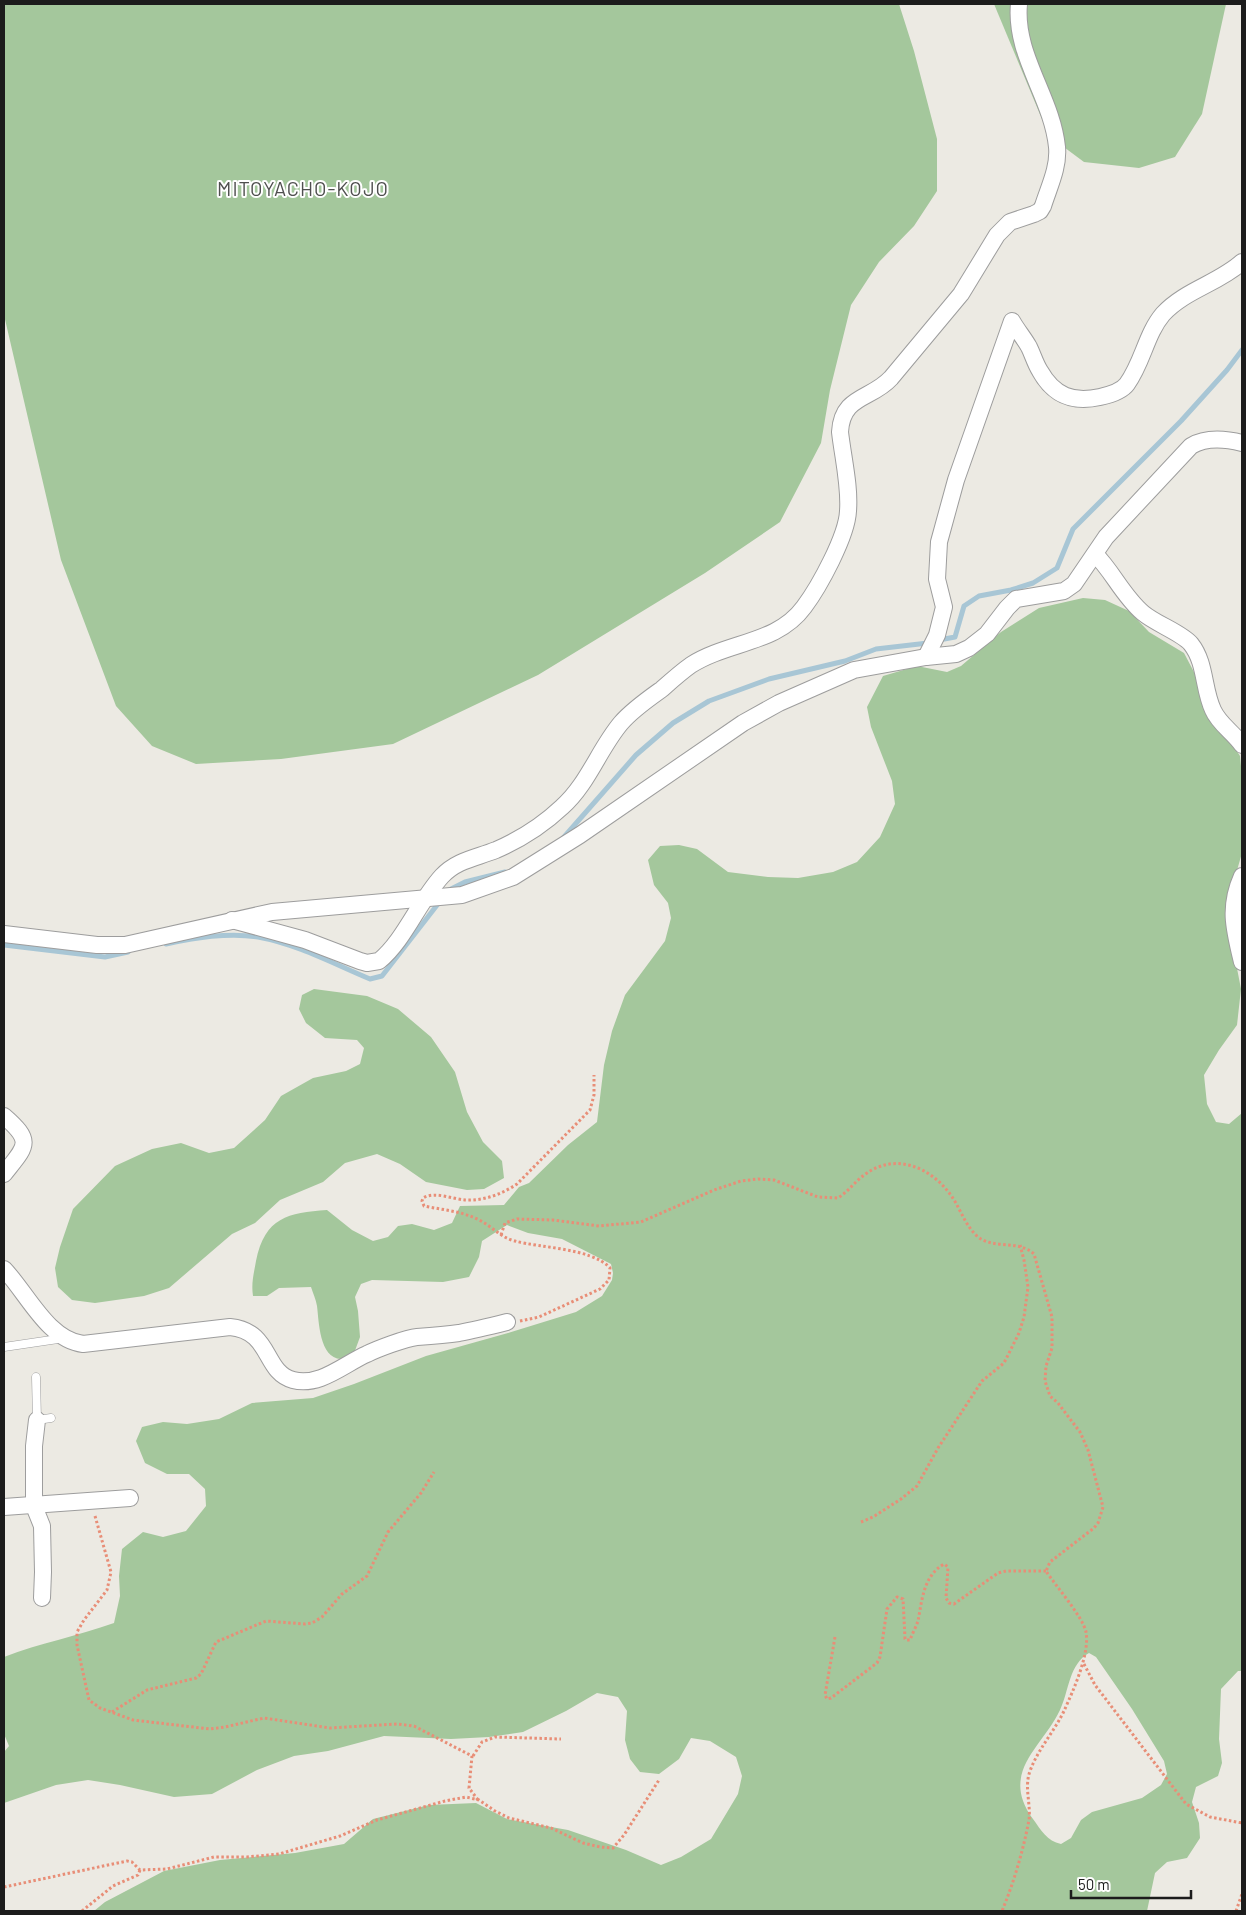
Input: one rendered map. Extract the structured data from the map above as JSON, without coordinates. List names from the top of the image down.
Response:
{
  "districts": ["MITOYACHO-KOJO"],
  "scale_bar": "50 m"
}
